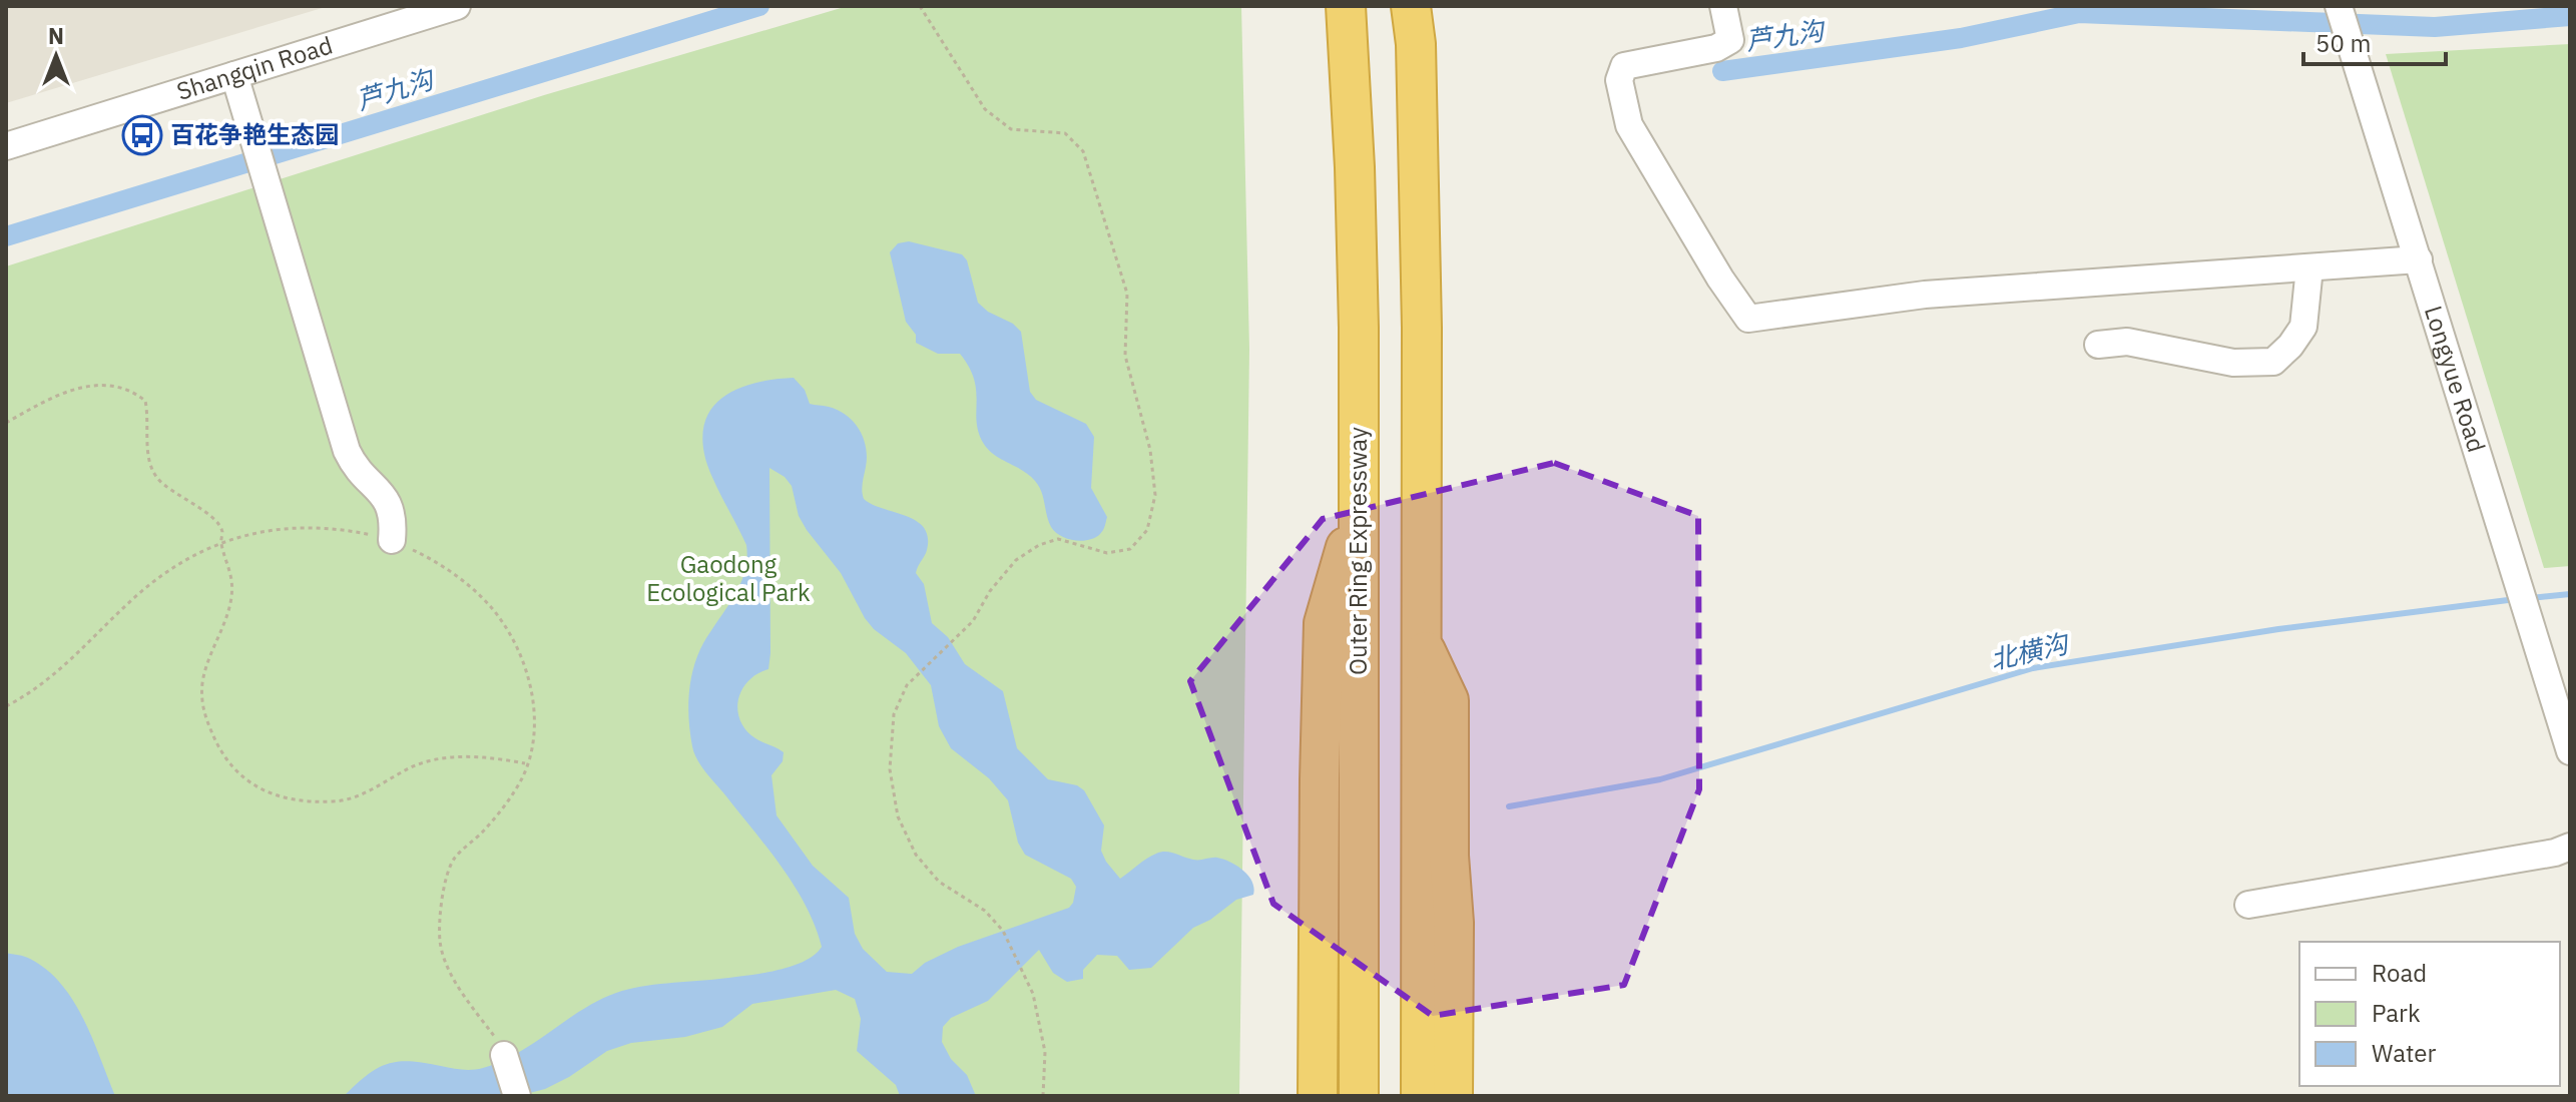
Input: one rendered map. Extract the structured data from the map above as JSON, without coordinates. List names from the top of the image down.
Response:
{
  "streets": {
    "highway": ["Outer Ring Expressway"],
    "street": ["Shangqin Road", "Longyue Road"]
  },
  "water": ["芦九沟", "北横沟"],
  "parks": ["Gaodong Ecological Park"],
  "places": {
    "bus stop": ["百花争艳生态园"]
  },
  "legend": ["Road", "Park", "Water"],
  "scale_bar": "50 m",
  "north": "top"
}
